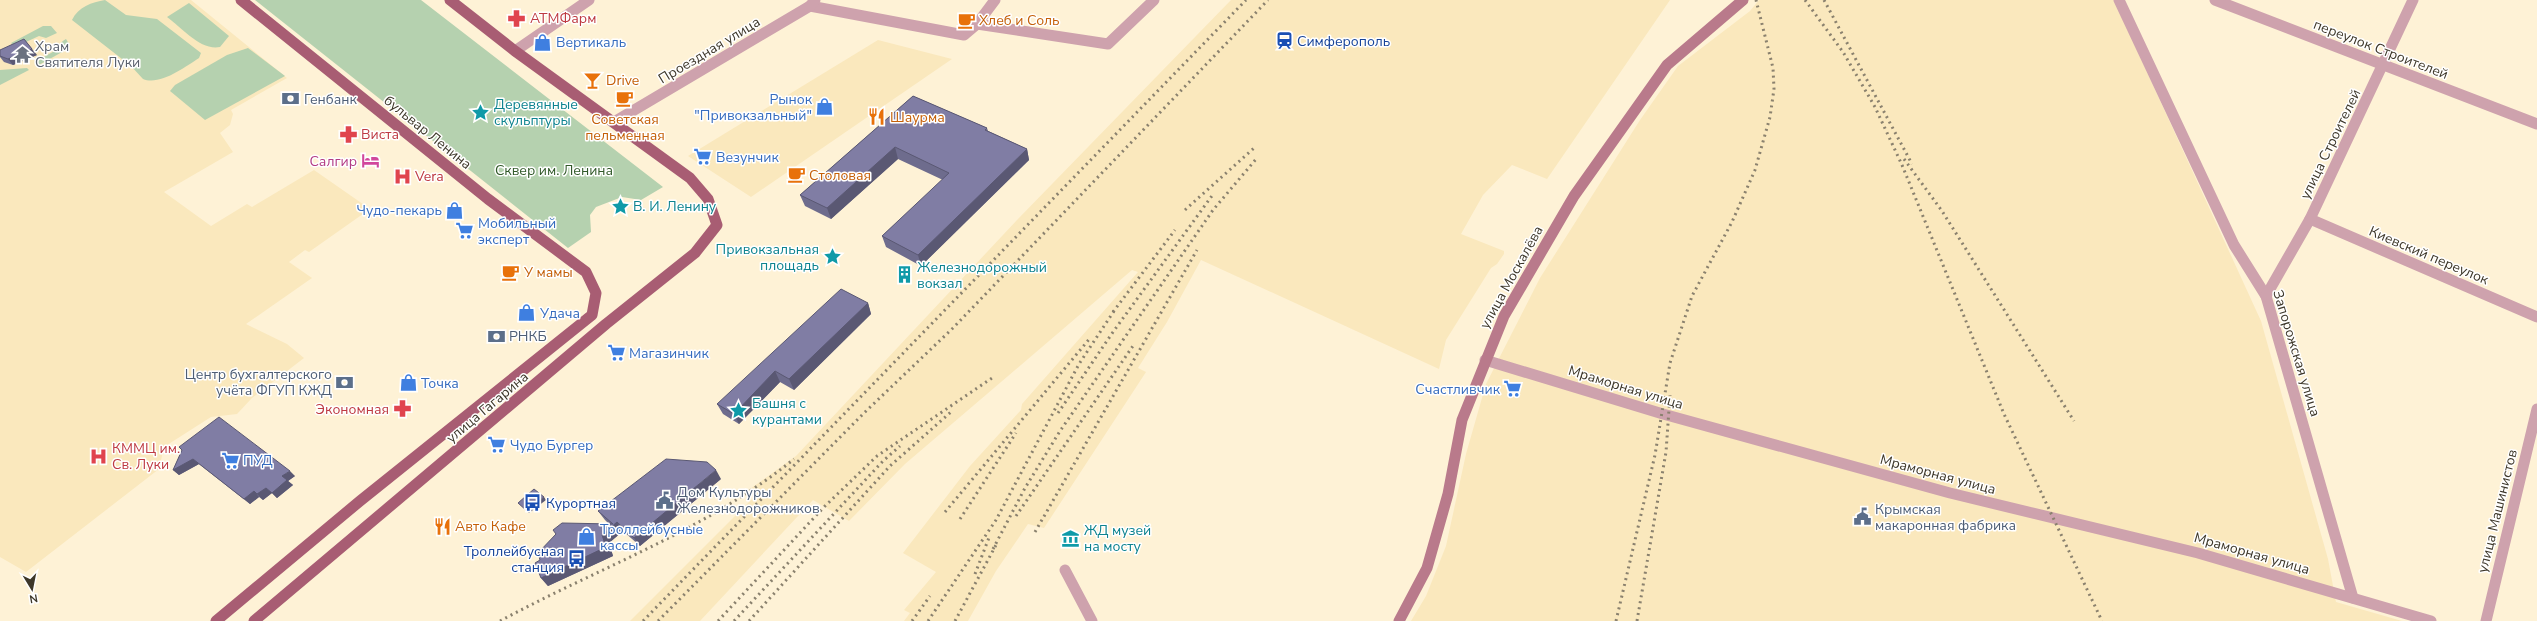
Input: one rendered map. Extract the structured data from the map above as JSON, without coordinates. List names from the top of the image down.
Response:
{
  "streets": {
    "main road": ["бульвар Ленина", "улица Москалёва", "улица Гагарина"],
    "street": [
      "переулок Строителей",
      "Проездная улица",
      "улица Строителей",
      "Киевский переулок",
      "Запорожская улица",
      "Мраморная улица",
      "улица Машинистов"
    ]
  },
  "crossings": [
    ["переулок Строителей", "улица Строителей"],
    ["Проездная улица", "улица Гагарина"],
    ["бульвар Ленина", "улица Гагарина"],
    ["улица Строителей", "Киевский переулок"],
    ["улица Строителей", "Запорожская улица"],
    ["улица Москалёва", "Мраморная улица"],
    ["Запорожская улица", "Мраморная улица"]
  ],
  "parks": ["Сквер им. Ленина"],
  "places": {
    "pharmacy": ["АТМФарм", "Виста", "Экономная"],
    "cafe": [
      "Хлеб и Соль",
      "Советская пельменная",
      "Столовая",
      "У мамы"
    ],
    "station": ["Симферополь"],
    "shop": [
      "Вертикаль",
      "Рынок \"Привокзальный\"",
      "Чудо-пекарь",
      "Удача",
      "Точка",
      "Троллейбусные кассы"
    ],
    "temple": ["Храм Святителя Луки"],
    "bar": ["Drive"],
    "bank": ["Генбанк", "РНКБ", "Центр бухгалтерского учёта ФГУП КЖД"],
    "place": [
      "Деревянные скульптуры",
      "В. И. Ленину",
      "Привокзальная площадь",
      "Башня с курантами"
    ],
    "restaurant": ["Шаурма", "Авто Кафе"],
    "supermarket": [
      "Везунчик",
      "Мобильный эксперт",
      "Магазинчик",
      "Счастливчик",
      "Чудо Бургер",
      "ПУД"
    ],
    "hotel": ["Салгир"],
    "hospital": ["Vera", "КММЦ им. Св. Луки"],
    "building": ["Железнодорожный вокзал"],
    "public building": ["Дом Культуры Железнодорожников", "Крымская макаронная фабрика"],
    "bus stop": ["Курортная", "Троллейбусная станция"],
    "museum": ["ЖД музей на мосту"]
  },
  "north": "bottom"
}
